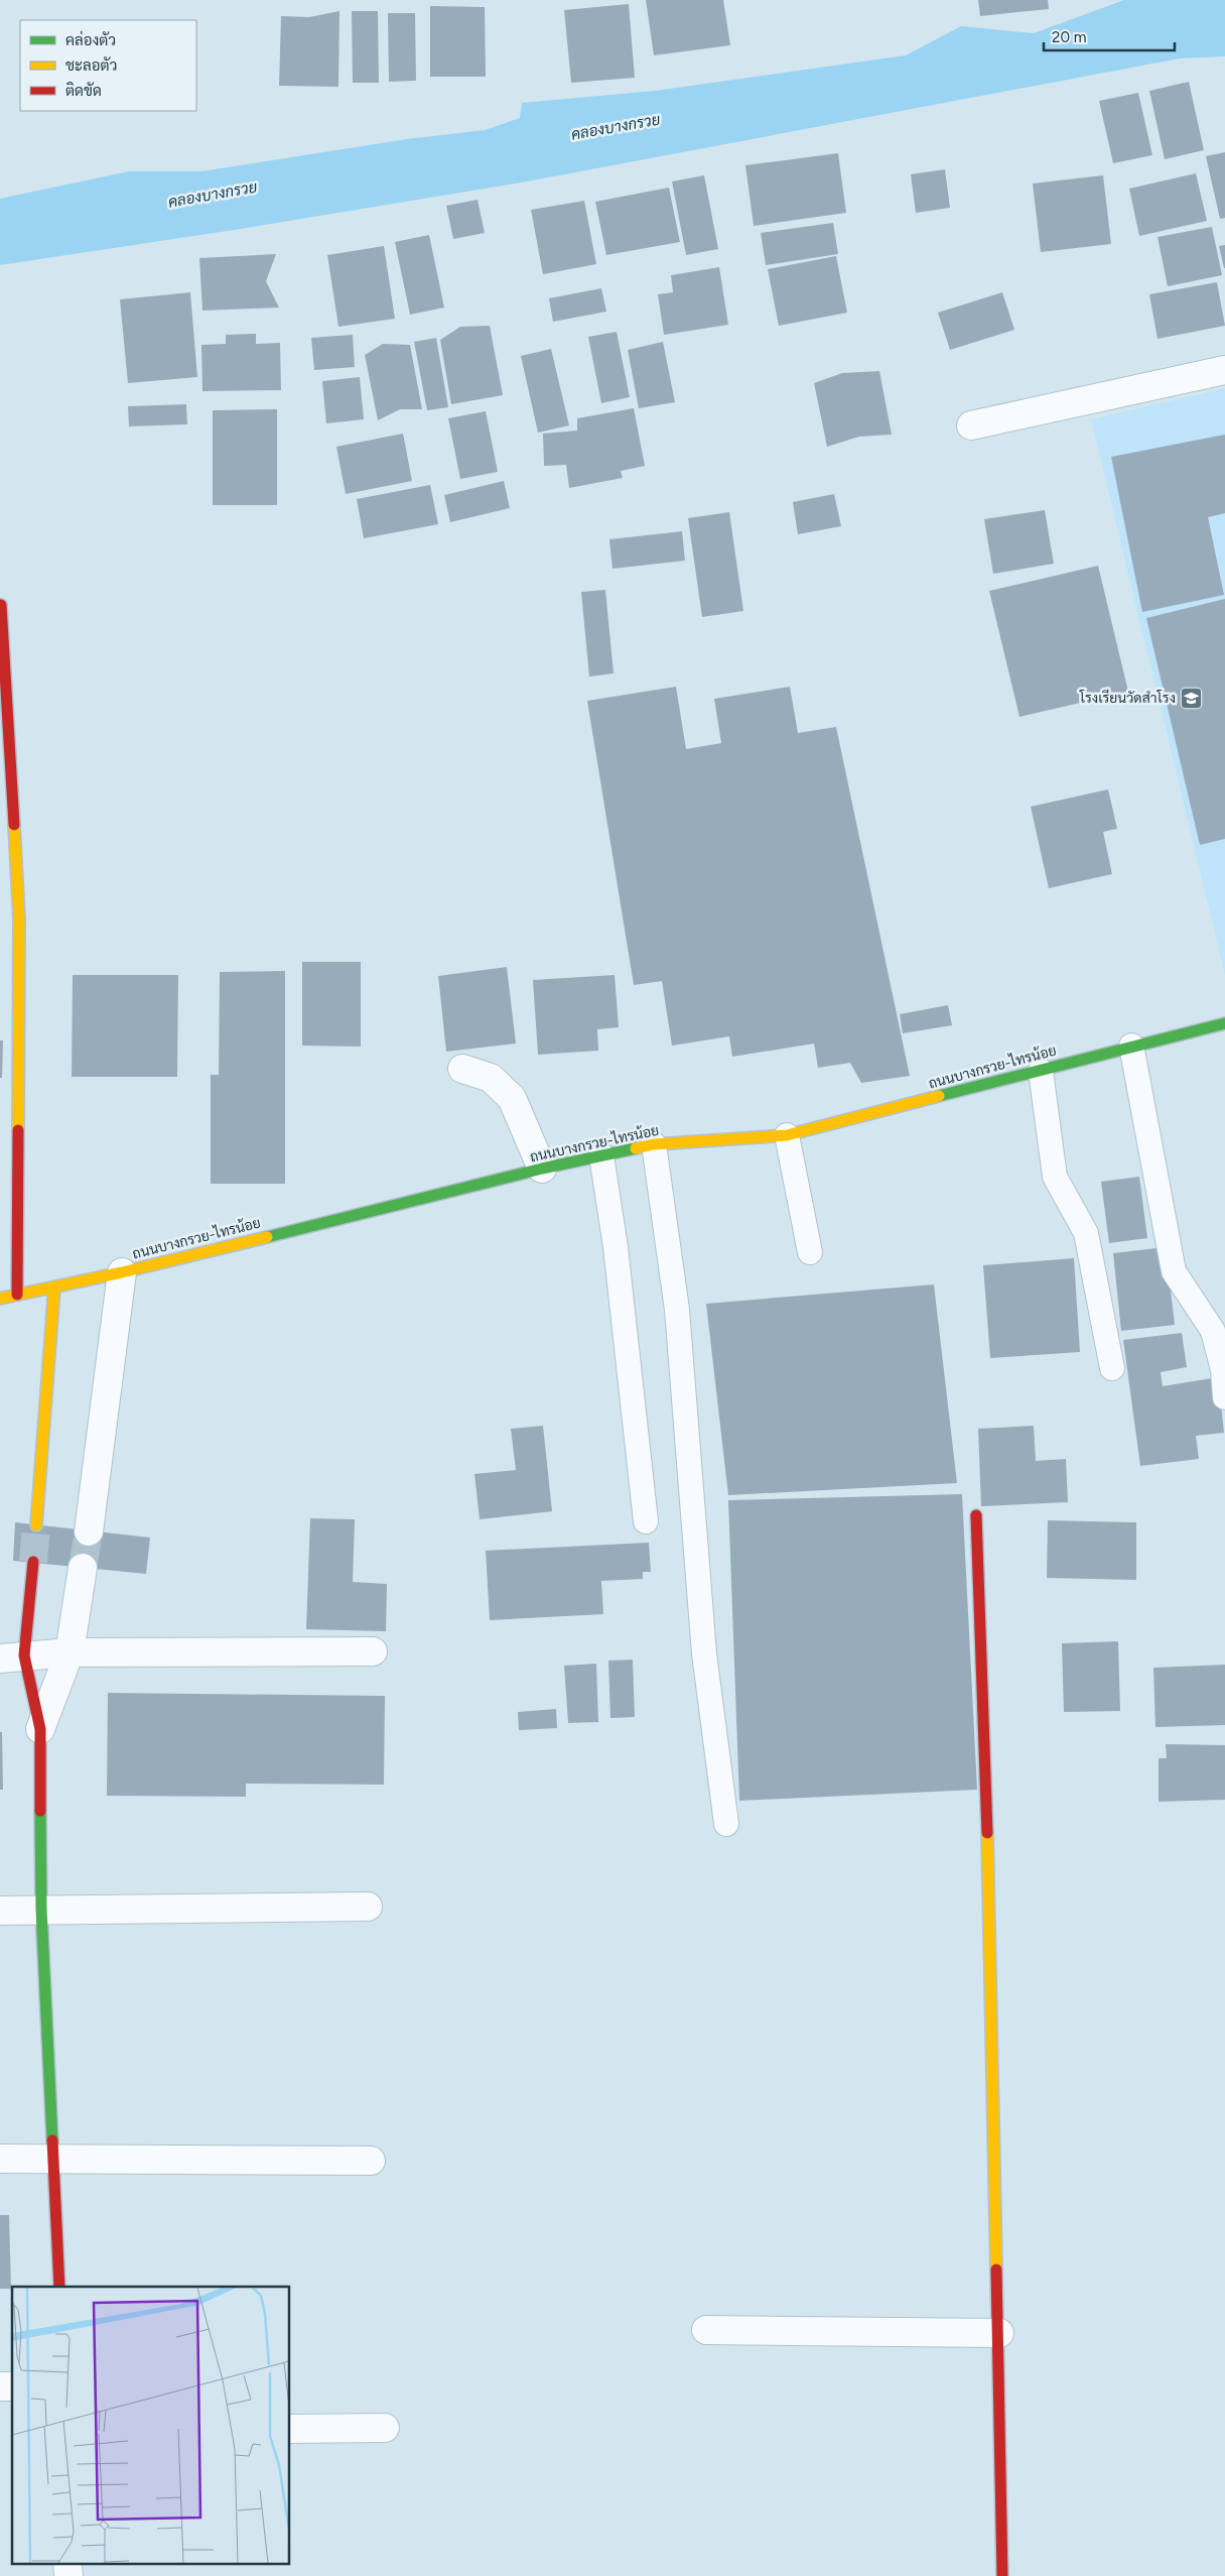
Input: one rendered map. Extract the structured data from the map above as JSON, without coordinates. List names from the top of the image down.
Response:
{
  "streets": {
    "street": ["ถนนบางกรวย-ไทรน้อย"]
  },
  "water": ["คลองบางกรวย"],
  "places": {
    "school or university": ["โรงเรียนวัดสำโรง"]
  },
  "legend": ["คล่องตัว", "ชะลอตัว", "ติดขัด"],
  "scale_bar": "20 m"
}
